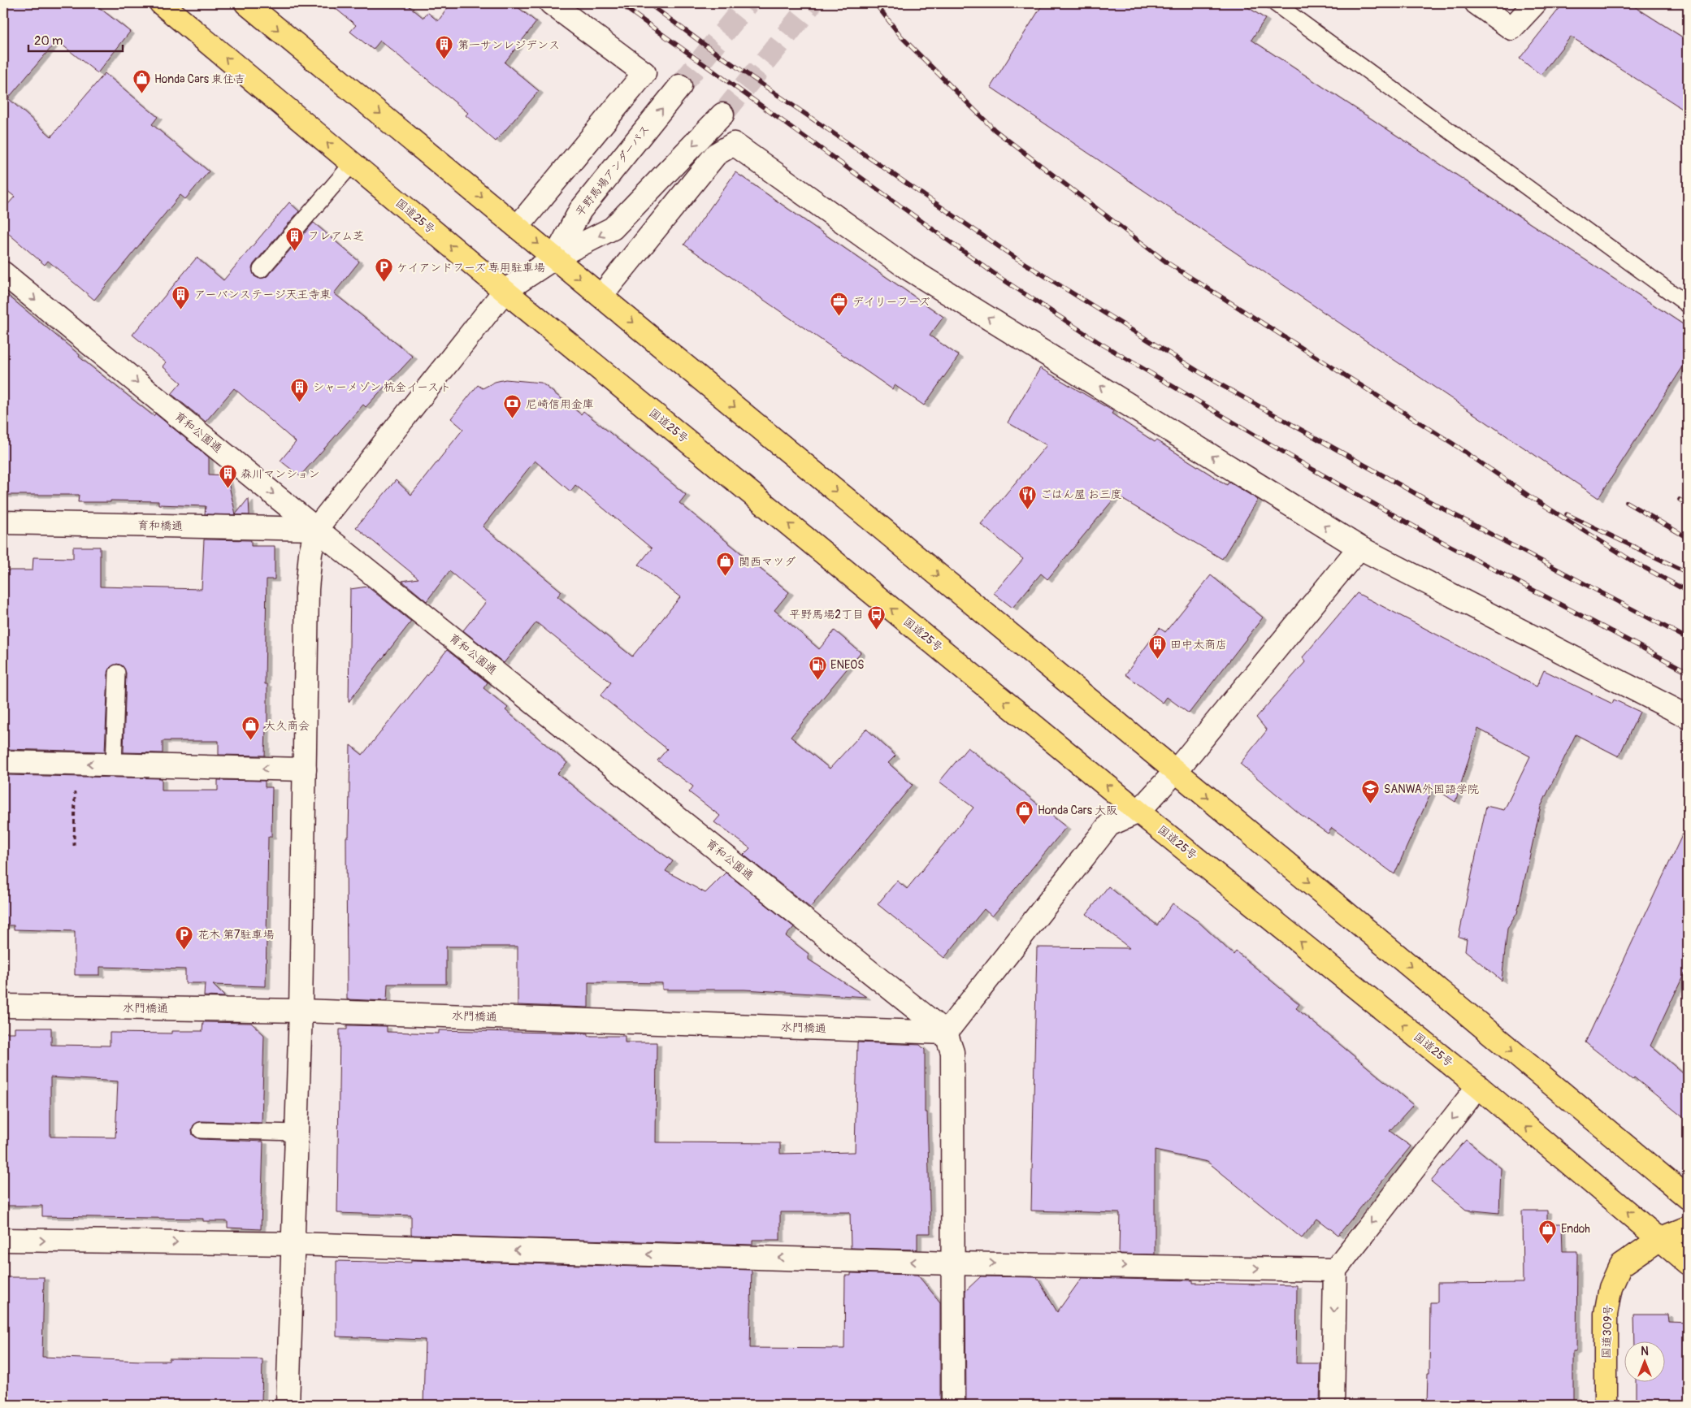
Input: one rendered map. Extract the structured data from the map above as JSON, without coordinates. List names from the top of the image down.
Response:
{
  "streets": {
    "highway": ["国道25号", "国道309号"],
    "street": [
      "平野馬場アンダーパス",
      "育和公園通",
      "育和橋通",
      "水門橋通"
    ]
  },
  "crossings": [
    ["国道25号", "国道309号"],
    ["育和公園通", "育和橋通"],
    ["育和公園通", "水門橋通"]
  ],
  "places": {
    "building": [
      "第一サンレジデンス",
      "フレアム芝",
      "アーバンステージ天王寺東",
      "シャーメゾン 杭全イースト",
      "森川マンション",
      "田中太商店"
    ],
    "shop": [
      "Honda Cars 東住吉",
      "関西マツダ",
      "大久商会",
      "Honda Cars 大阪",
      "Endoh"
    ],
    "parking": ["ケイアンドフーズ 専用駐車場", "花木 第7駐車場"],
    "office": ["デイリーフーズ"],
    "bank": ["尼崎信用金庫"],
    "restaurant": ["ごはん屋 お三度"],
    "bus stop": ["平野馬場2丁目"],
    "fuel station": ["ENEOS"],
    "school or university": ["SANWA外国語学院"]
  },
  "scale_bar": "20 m",
  "north": "top"
}
